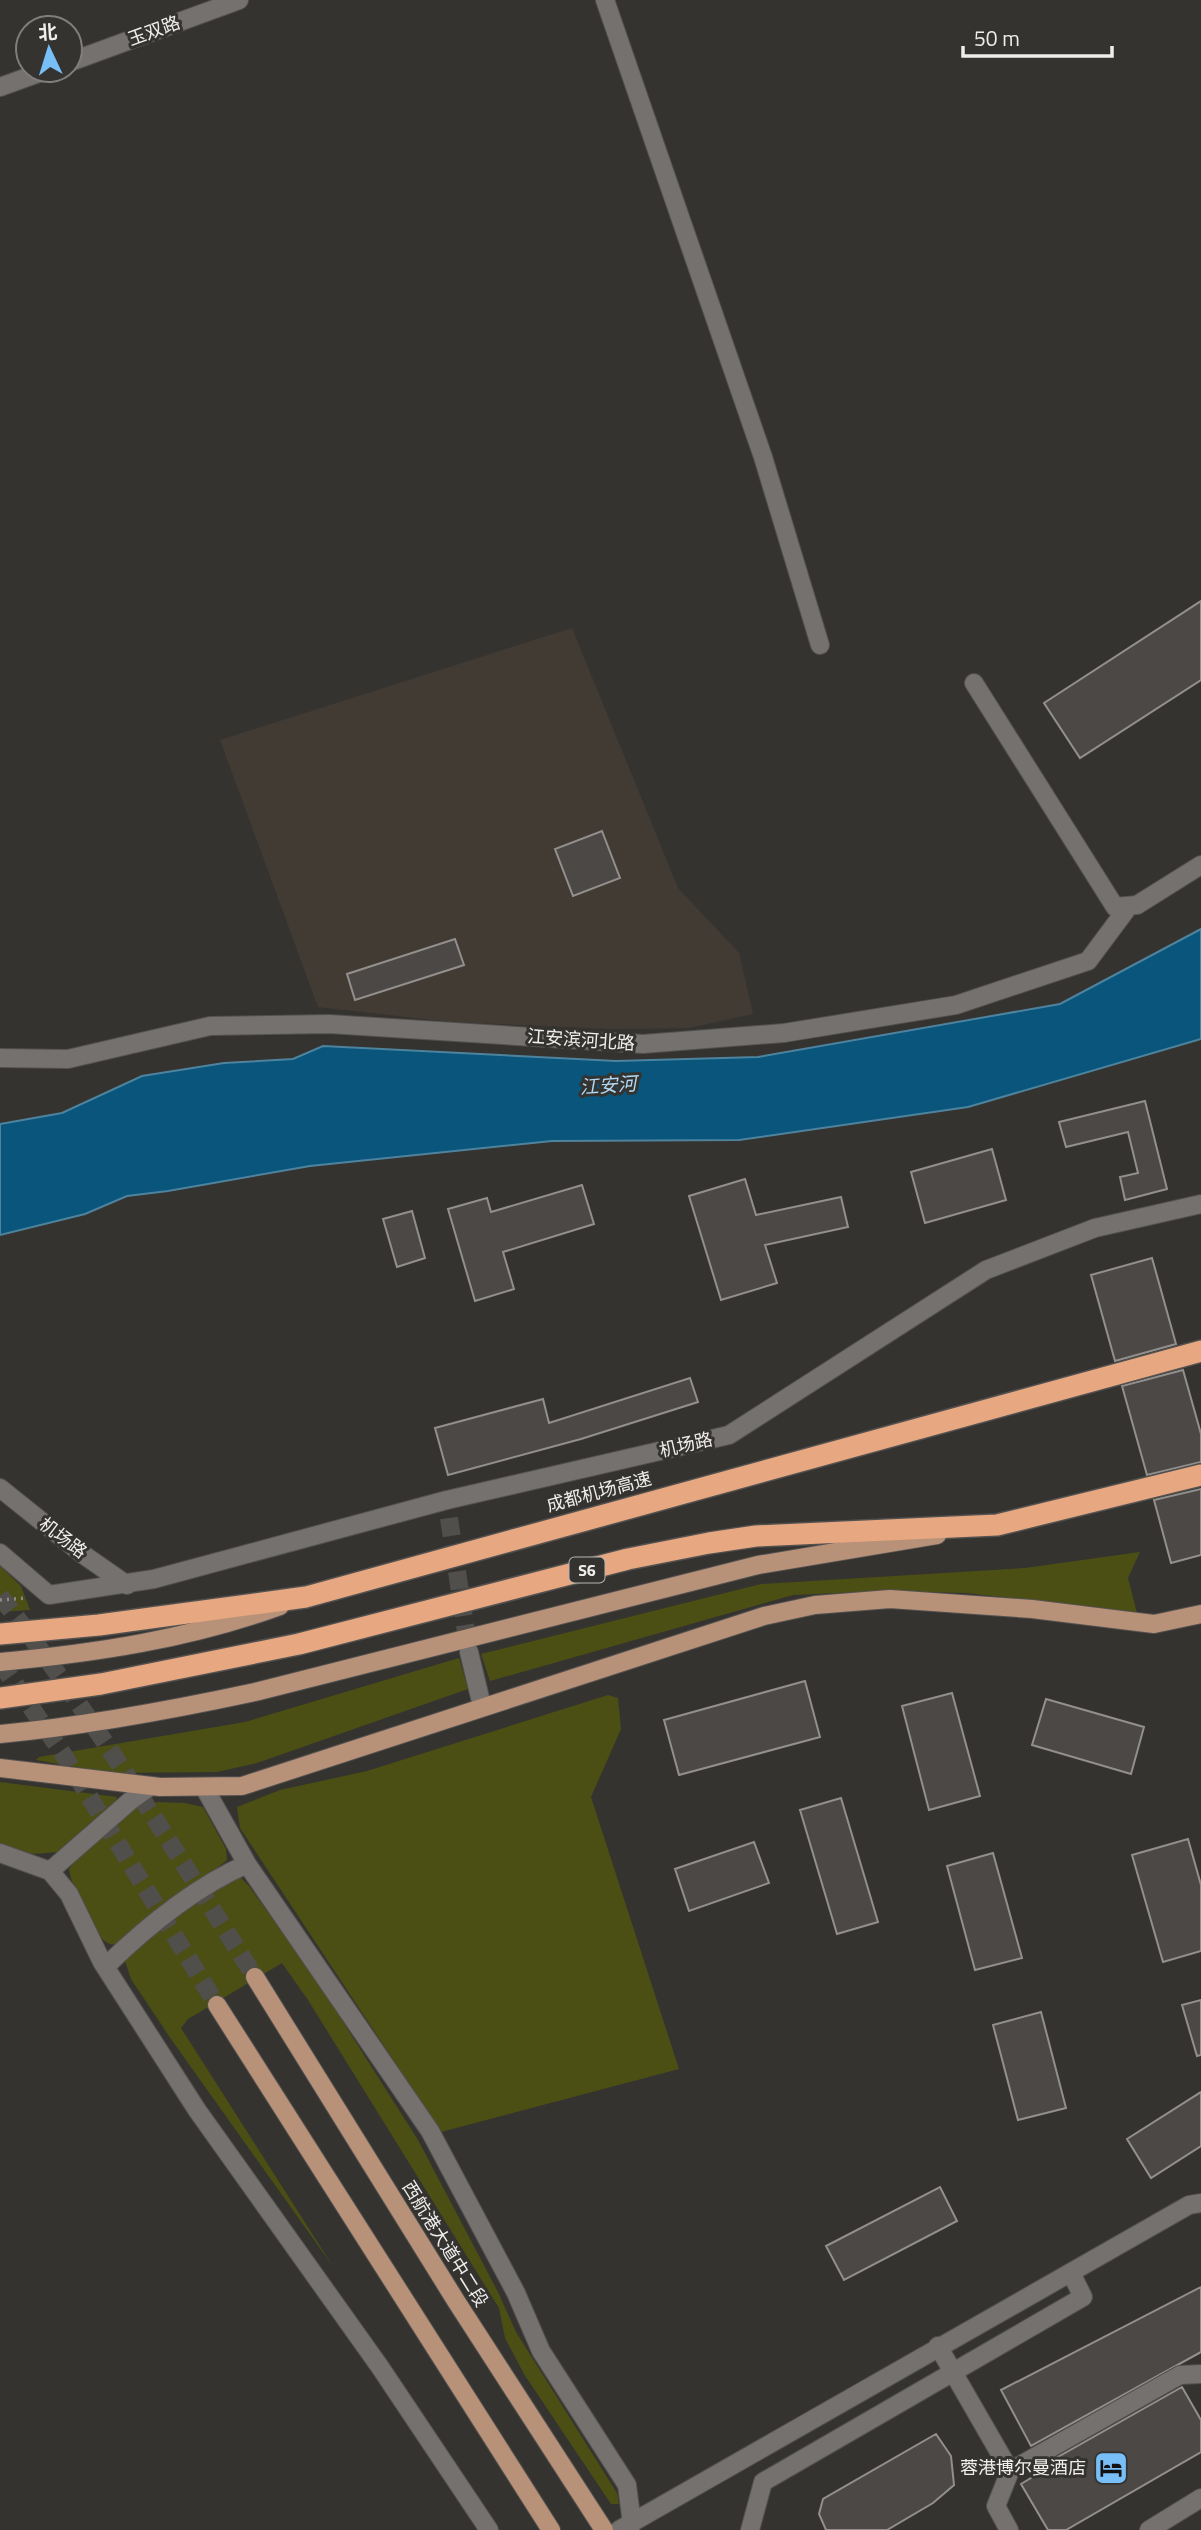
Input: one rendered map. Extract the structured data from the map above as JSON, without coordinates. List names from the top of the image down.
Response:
{
  "streets": {
    "highway": ["成都机场高速", "S6"],
    "main road": ["西航港大道中二段"],
    "street": ["玉双路", "江安滨河北路", "机场路"]
  },
  "water": ["江安河"],
  "places": {
    "hotel": ["蓉港博尔曼酒店"]
  },
  "scale_bar": "50 m",
  "north": "top"
}
